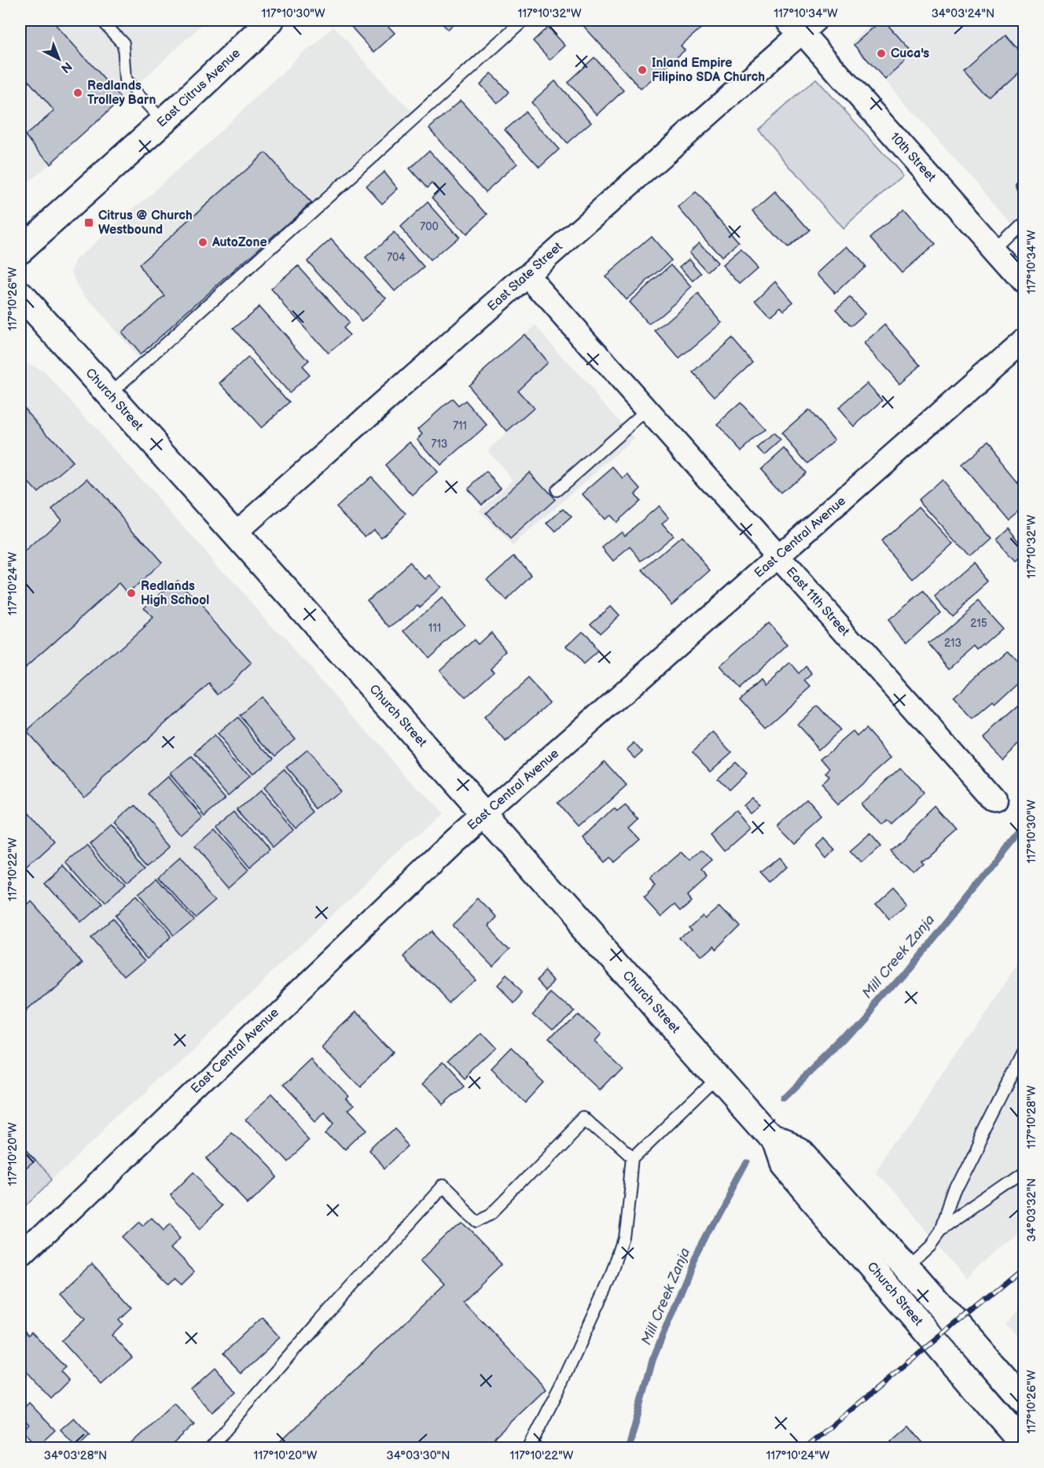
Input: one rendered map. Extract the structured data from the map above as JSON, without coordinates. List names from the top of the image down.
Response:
{
  "streets": {
    "street": [
      "East Citrus Avenue",
      "10th Street",
      "East State Street",
      "Church Street",
      "East Central Avenue",
      "East 11th Street"
    ]
  },
  "crossings": [
    ["10th Street", "East State Street"],
    ["East State Street", "Church Street"],
    ["East State Street", "East 11th Street"],
    ["Church Street", "East Central Avenue"],
    ["East Central Avenue", "East 11th Street"]
  ],
  "water": ["Mill Creek Zanja"],
  "places": {
    "other": [
      "Cuca's",
      "Inland Empire Filipino SDA Church",
      "Redlands Trolley Barn",
      "AutoZone",
      "Redlands High School"
    ],
    "transit": ["Citrus @ Church Westbound"]
  },
  "house_numbers": [
    "700",
    "704",
    "711",
    "713",
    "215",
    "111",
    "213"
  ],
  "north": "bottom right",
  "coordinates": [
    "117°10'30\"W",
    "117°10'32\"W",
    "117°10'34\"W",
    "34°03'24\"N",
    "117°10'26\"W",
    "117°10'24\"W",
    "117°10'22\"W",
    "117°10'28\"W",
    "117°10'20\"W",
    "34°03'32\"N",
    "34°03'28\"N",
    "34°03'30\"N"
  ]
}
